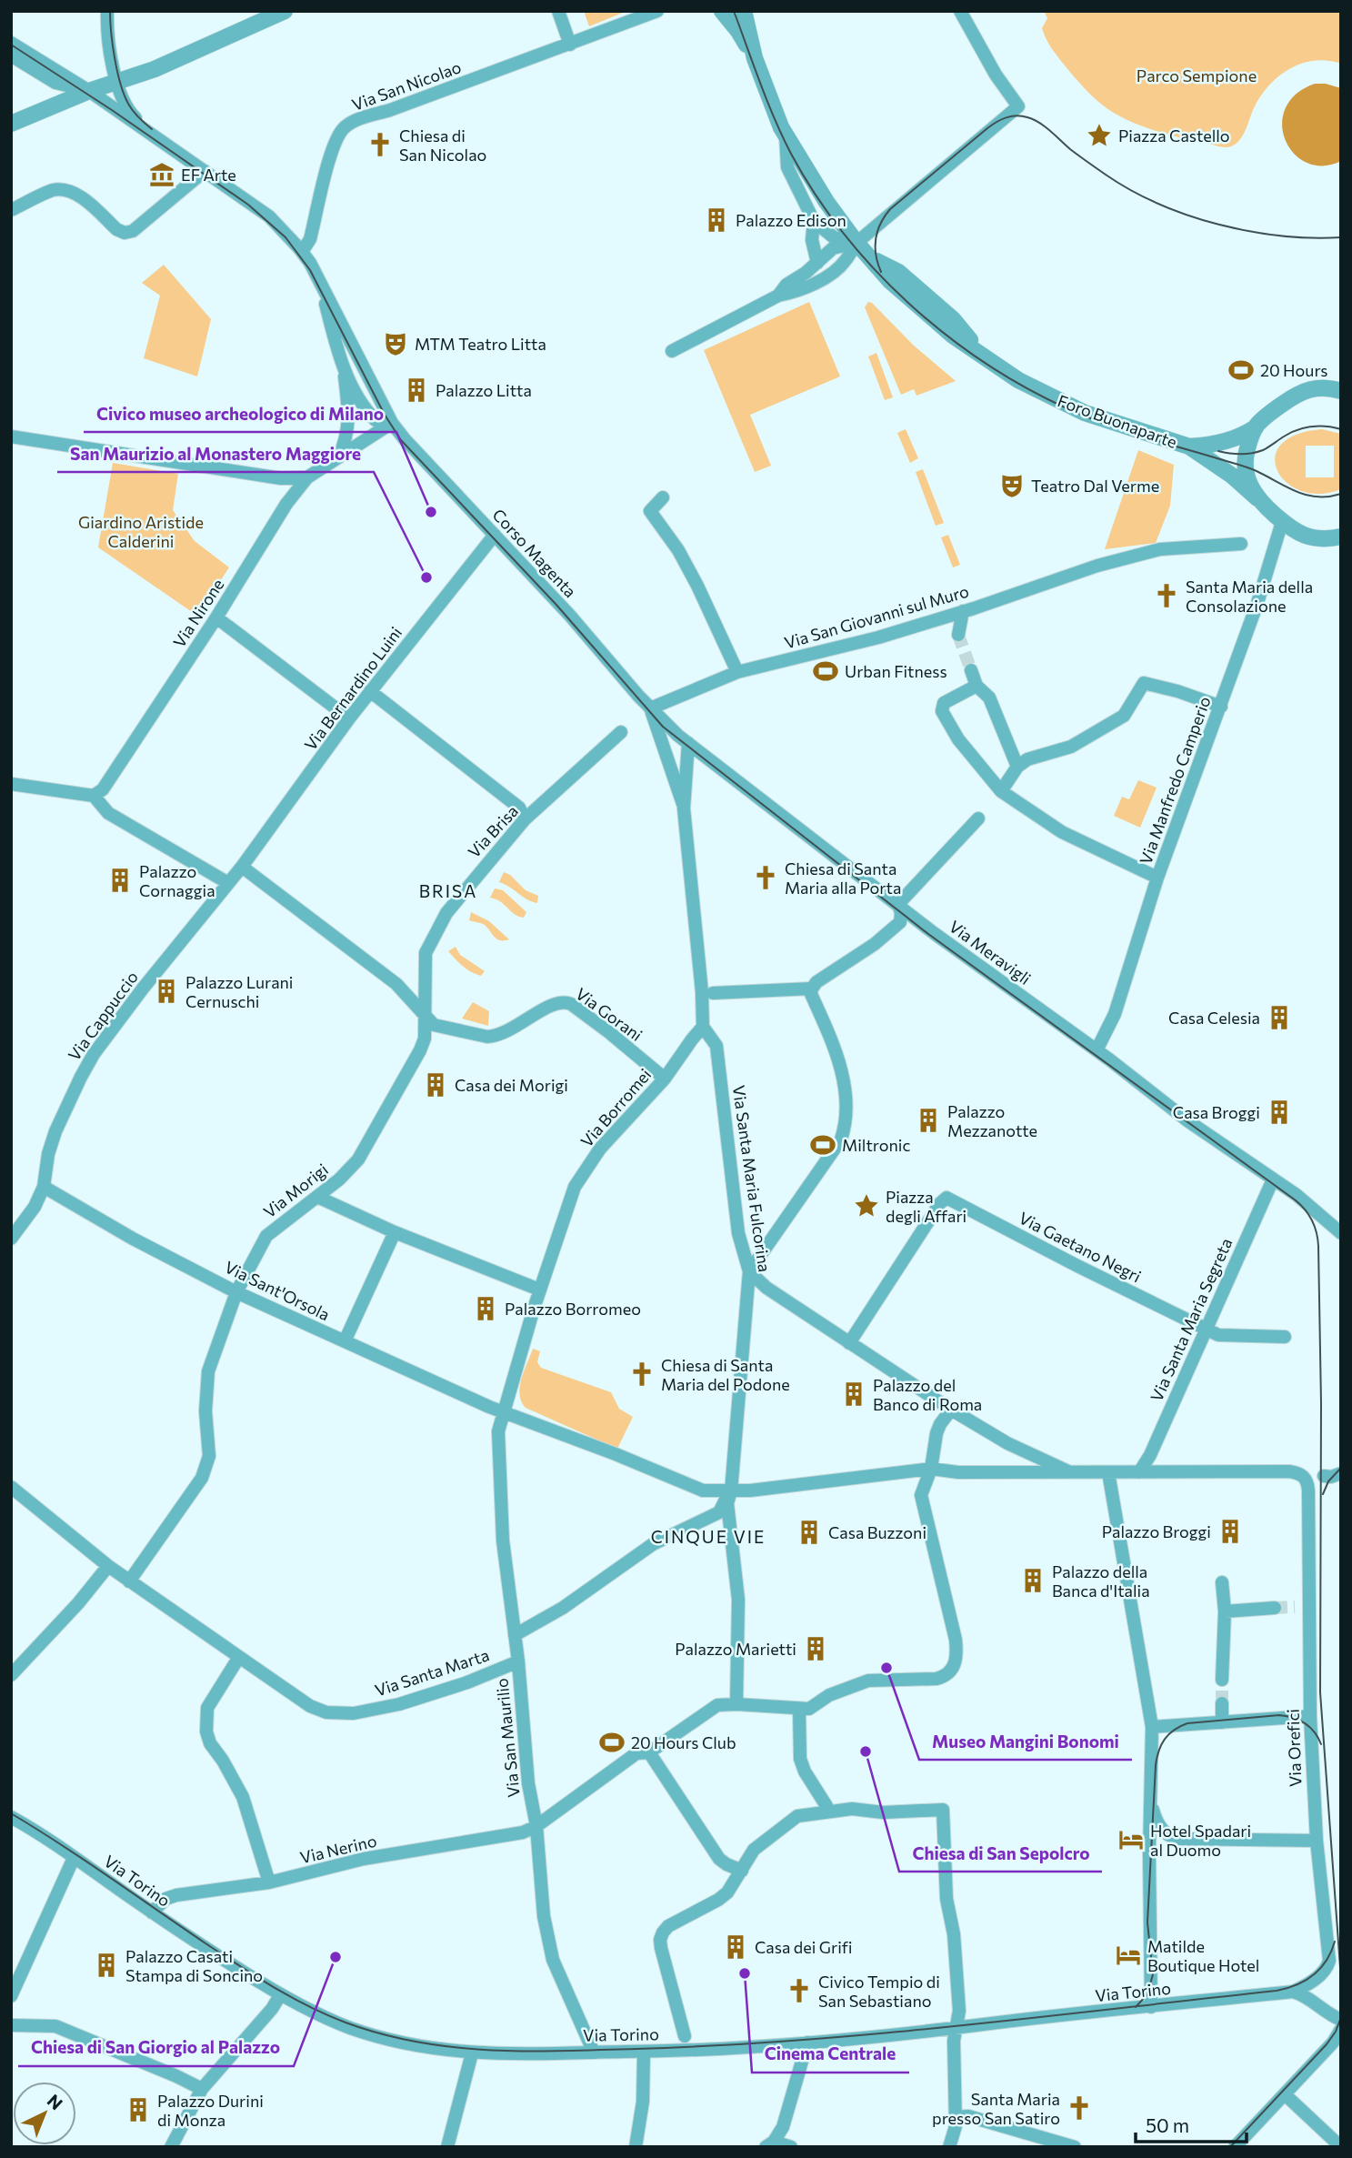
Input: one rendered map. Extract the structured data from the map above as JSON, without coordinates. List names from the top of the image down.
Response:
{
  "streets": {
    "street": [
      "Via San Nicolao",
      "Foro Buonaparte",
      "Corso Magenta",
      "Via Nirone",
      "Via San Giovanni sul Muro",
      "Via Bernardino Luini",
      "Via Manfredo Camperio",
      "Via Brisa",
      "Via Meravigli",
      "Via Gorani",
      "Via Cappuccio",
      "Via Borromei",
      "Via Santa Maria Fulcorina",
      "Via Morigi",
      "Via Gaetano Negri",
      "Via Sant'Orsola",
      "Via Santa Maria Segreta",
      "Via Santa Marta",
      "Via San Maurilio",
      "Via Orefici",
      "Via Nerino",
      "Via Torino"
    ]
  },
  "crossings": [
    ["Via San Nicolao", "Corso Magenta"],
    ["Foro Buonaparte", "Via Manfredo Camperio"],
    ["Corso Magenta", "Via Nirone"],
    ["Corso Magenta", "Via San Giovanni sul Muro"],
    ["Corso Magenta", "Via Bernardino Luini"],
    ["Corso Magenta", "Via Meravigli"],
    ["Via San Giovanni sul Muro", "Via Meravigli"],
    ["Via Bernardino Luini", "Via Cappuccio"],
    ["Via Manfredo Camperio", "Via Meravigli"],
    ["Via Brisa", "Via Gorani"],
    ["Via Brisa", "Via Morigi"],
    ["Via Meravigli", "Via Santa Maria Segreta"],
    ["Via Gorani", "Via Borromei"],
    ["Via Gorani", "Via Morigi"],
    ["Via Cappuccio", "Via Sant'Orsola"],
    ["Via Borromei", "Via Santa Maria Fulcorina"],
    ["Via Borromei", "Via Sant'Orsola"],
    ["Via Borromei", "Via San Maurilio"],
    ["Via Santa Maria Fulcorina", "Via Sant'Orsola"],
    ["Via Santa Maria Fulcorina", "Via Nerino"],
    ["Via Morigi", "Via Sant'Orsola"],
    ["Via Morigi", "Via Santa Marta"],
    ["Via Gaetano Negri", "Via Santa Maria Segreta"],
    ["Via Sant'Orsola", "Via Santa Maria Segreta"],
    ["Via Sant'Orsola", "Via San Maurilio"],
    ["Via Sant'Orsola", "Via Orefici"],
    ["Via Santa Marta", "Via San Maurilio"],
    ["Via San Maurilio", "Via Nerino"],
    ["Via San Maurilio", "Via Torino"],
    ["Via Orefici", "Via Torino"],
    ["Via Nerino", "Via Torino"]
  ],
  "districts": ["BRISA", "CINQUE VIE"],
  "parks": ["Parco Sempione", "Giardino Aristide Calderini"],
  "places": {
    "place": ["Piazza Castello", "Piazza degli Affari"],
    "church": [
      "Chiesa di San Nicolao",
      "Santa Maria della Consolazione",
      "Chiesa di Santa Maria alla Porta",
      "Chiesa di Santa Maria del Podone",
      "Civico Tempio di San Sebastiano",
      "Santa Maria presso San Satiro"
    ],
    "museum": ["EF Arte"],
    "building": [
      "Palazzo Edison",
      "Palazzo Litta",
      "Palazzo Cornaggia",
      "Palazzo Lurani Cernuschi",
      "Casa Celesia",
      "Casa dei Morigi",
      "Casa Broggi",
      "Palazzo Mezzanotte",
      "Palazzo Borromeo",
      "Palazzo del Banco di Roma",
      "Palazzo Broggi",
      "Casa Buzzoni",
      "Palazzo della Banca d'Italia",
      "Palazzo Marietti",
      "Casa dei Grifi",
      "Palazzo Casati Stampa di Soncino",
      "Palazzo Durini di Monza"
    ],
    "theatre": ["MTM Teatro Litta", "Teatro Dal Verme"],
    "sports": [
      "20 Hours",
      "Urban Fitness",
      "Miltronic",
      "20 Hours Club"
    ],
    "other": [
      "Civico museo archeologico di Milano",
      "San Maurizio al Monastero Maggiore",
      "Museo Mangini Bonomi",
      "Chiesa di San Sepolcro",
      "Chiesa di San Giorgio al Palazzo",
      "Cinema Centrale"
    ],
    "hotel": ["Hotel Spadari al Duomo", "Matilde Boutique Hotel"]
  },
  "scale_bar": "50 m",
  "north": "top right"
}
